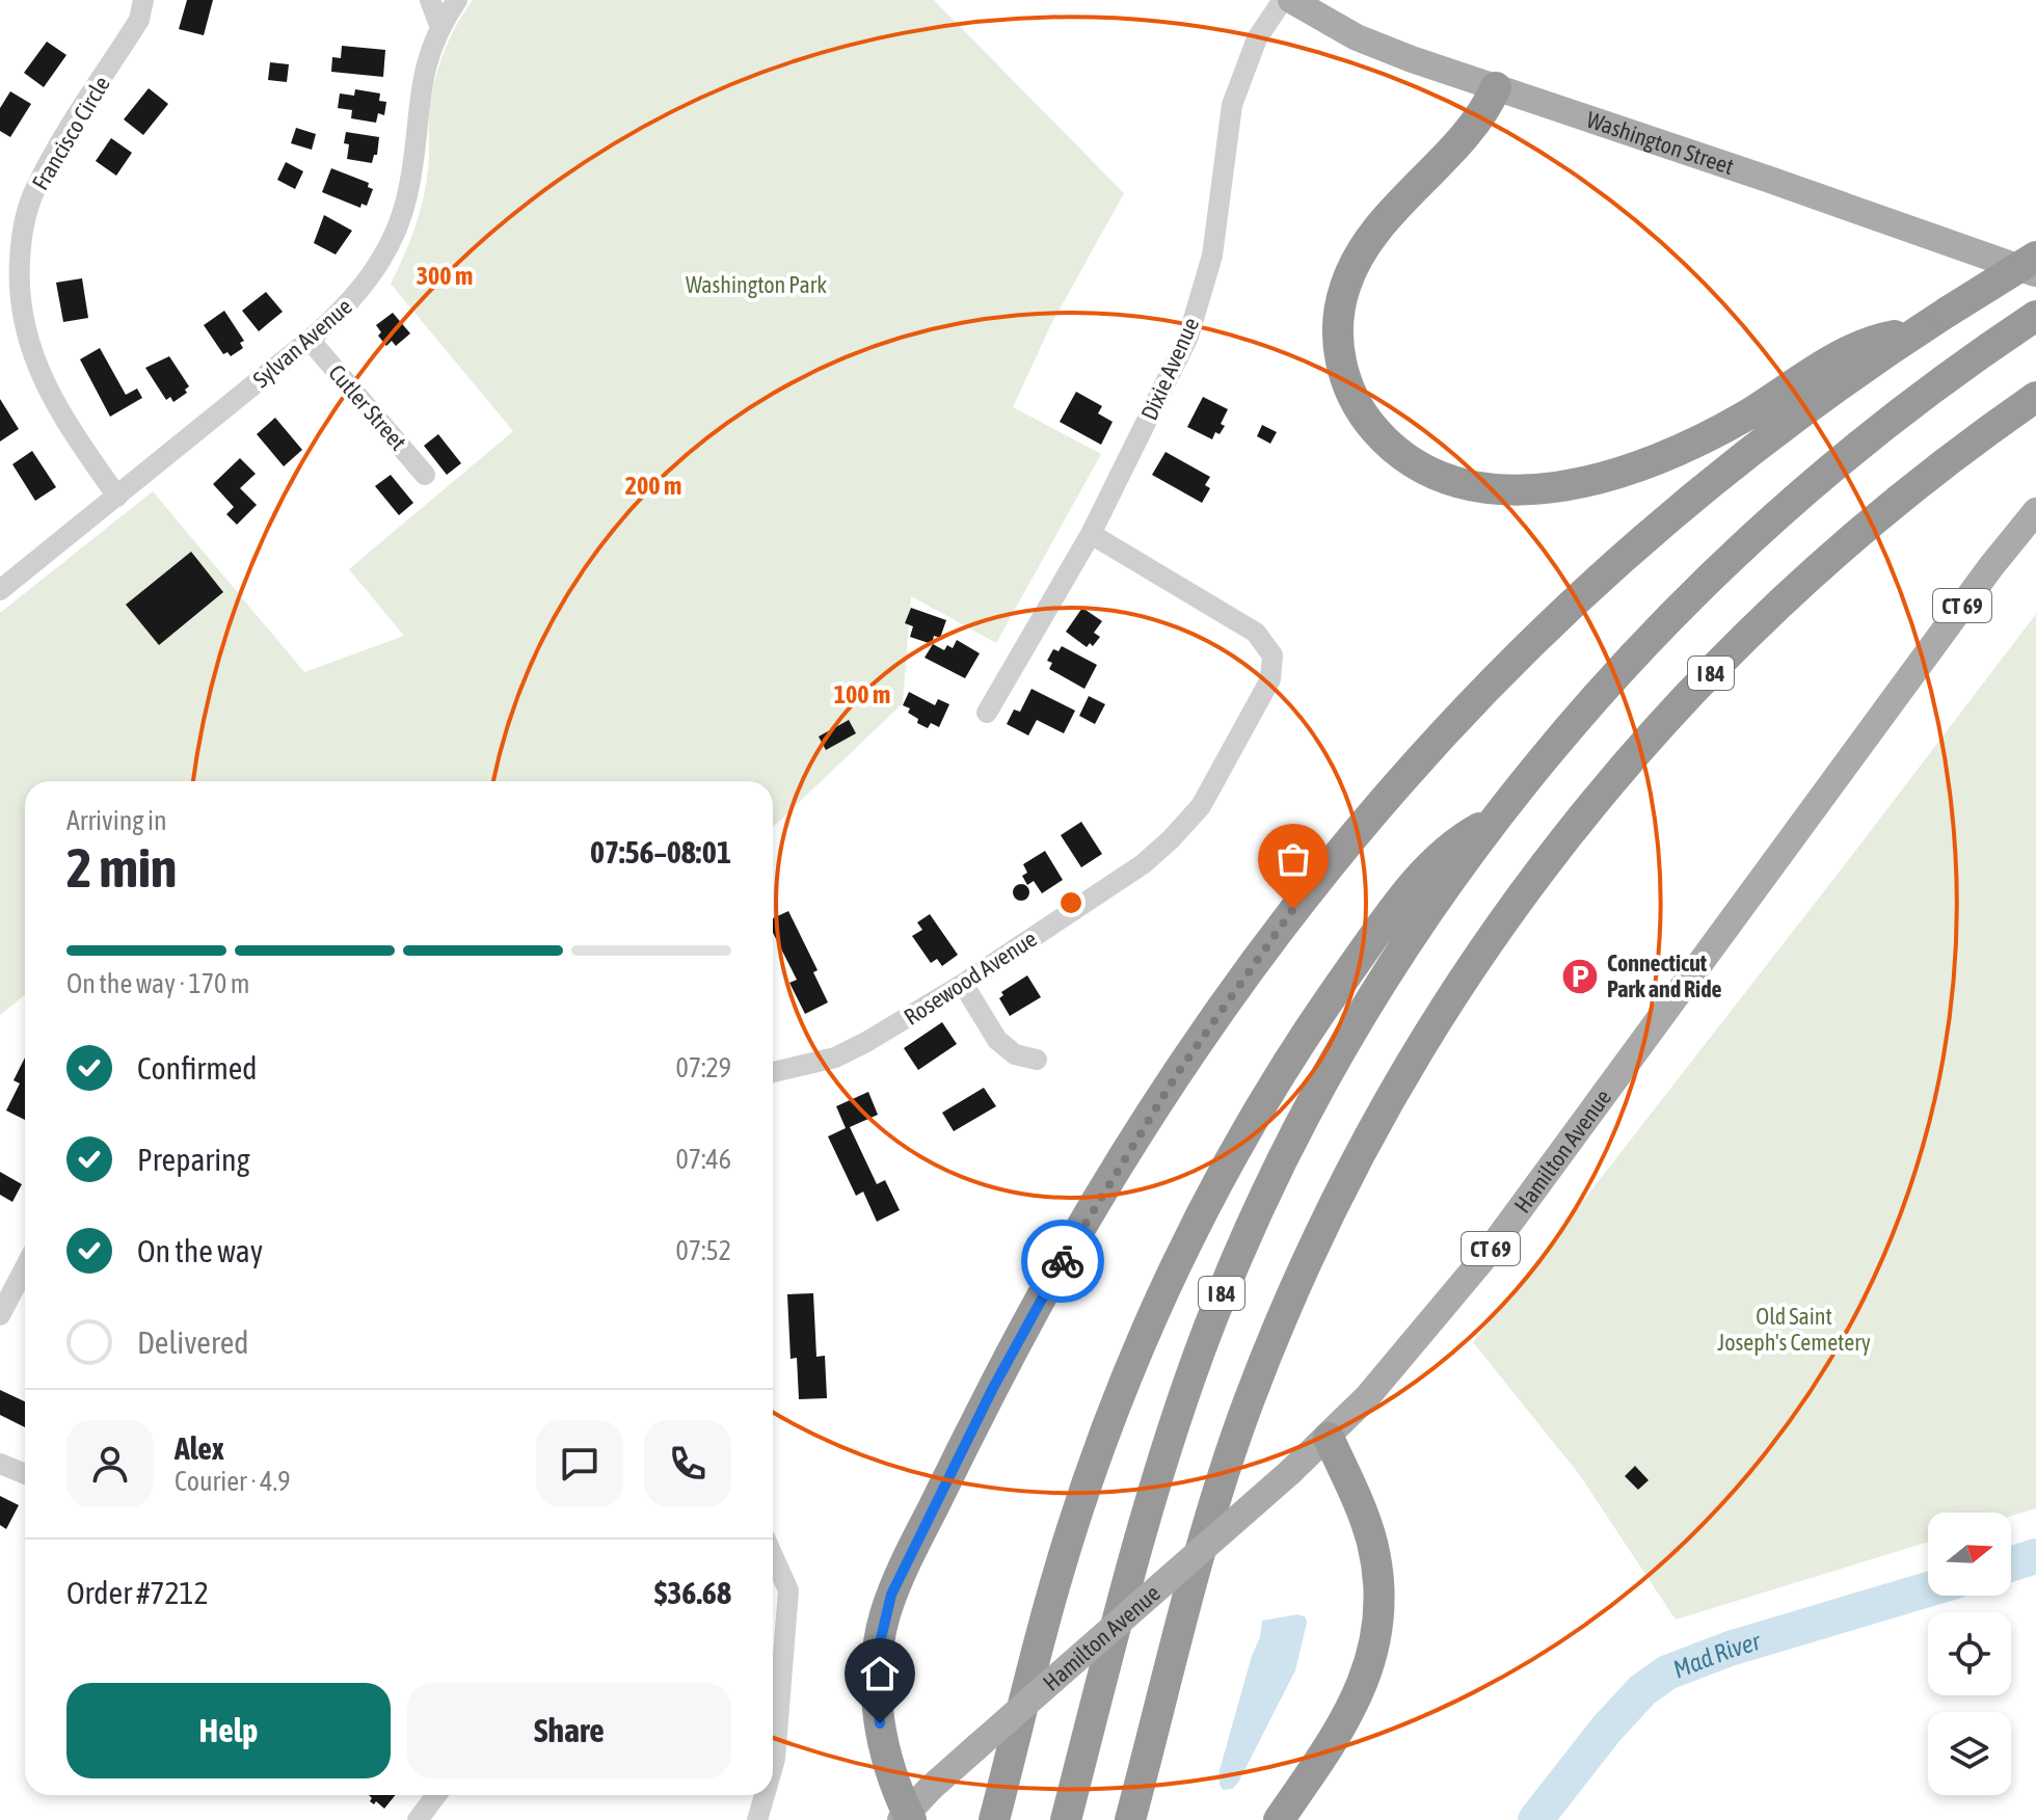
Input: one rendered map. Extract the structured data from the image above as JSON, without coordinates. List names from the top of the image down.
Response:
{
  "streets": {
    "highway": ["I 84"],
    "main road": ["Washington Street", "CT 69", "Hamilton Avenue"],
    "street": [
      "Francisco Circle",
      "Sylvan Avenue",
      "Dixie Avenue",
      "Cutler Street",
      "Rosewood Avenue"
    ]
  },
  "crossings": [
    ["Francisco Circle", "Sylvan Avenue"],
    ["Sylvan Avenue", "Cutler Street"],
    ["Dixie Avenue", "Rosewood Avenue"]
  ],
  "water": ["Mad River"],
  "parks": ["Washington Park", "Old Saint Joseph's Cemetery"],
  "places": {
    "parking": ["Connecticut Park and Ride"]
  },
  "north": "right",
  "page": {
    "heading": ["2 min", "Arriving in", "07:56–08:01"],
    "panel": [
      "Alex",
      "Courier · 4.9",
      "Order #7212",
      "$36.68"
    ],
    "bar": "On the way · 170 m",
    "list": [
      ["Confirmed", "07:29"],
      ["Preparing", "07:46"],
      ["On the way", "07:52"],
      "Delivered"
    ],
    "buttons": ["Help", "Share"]
  },
  "rings": ["300 m", "200 m", "100 m"]
}
